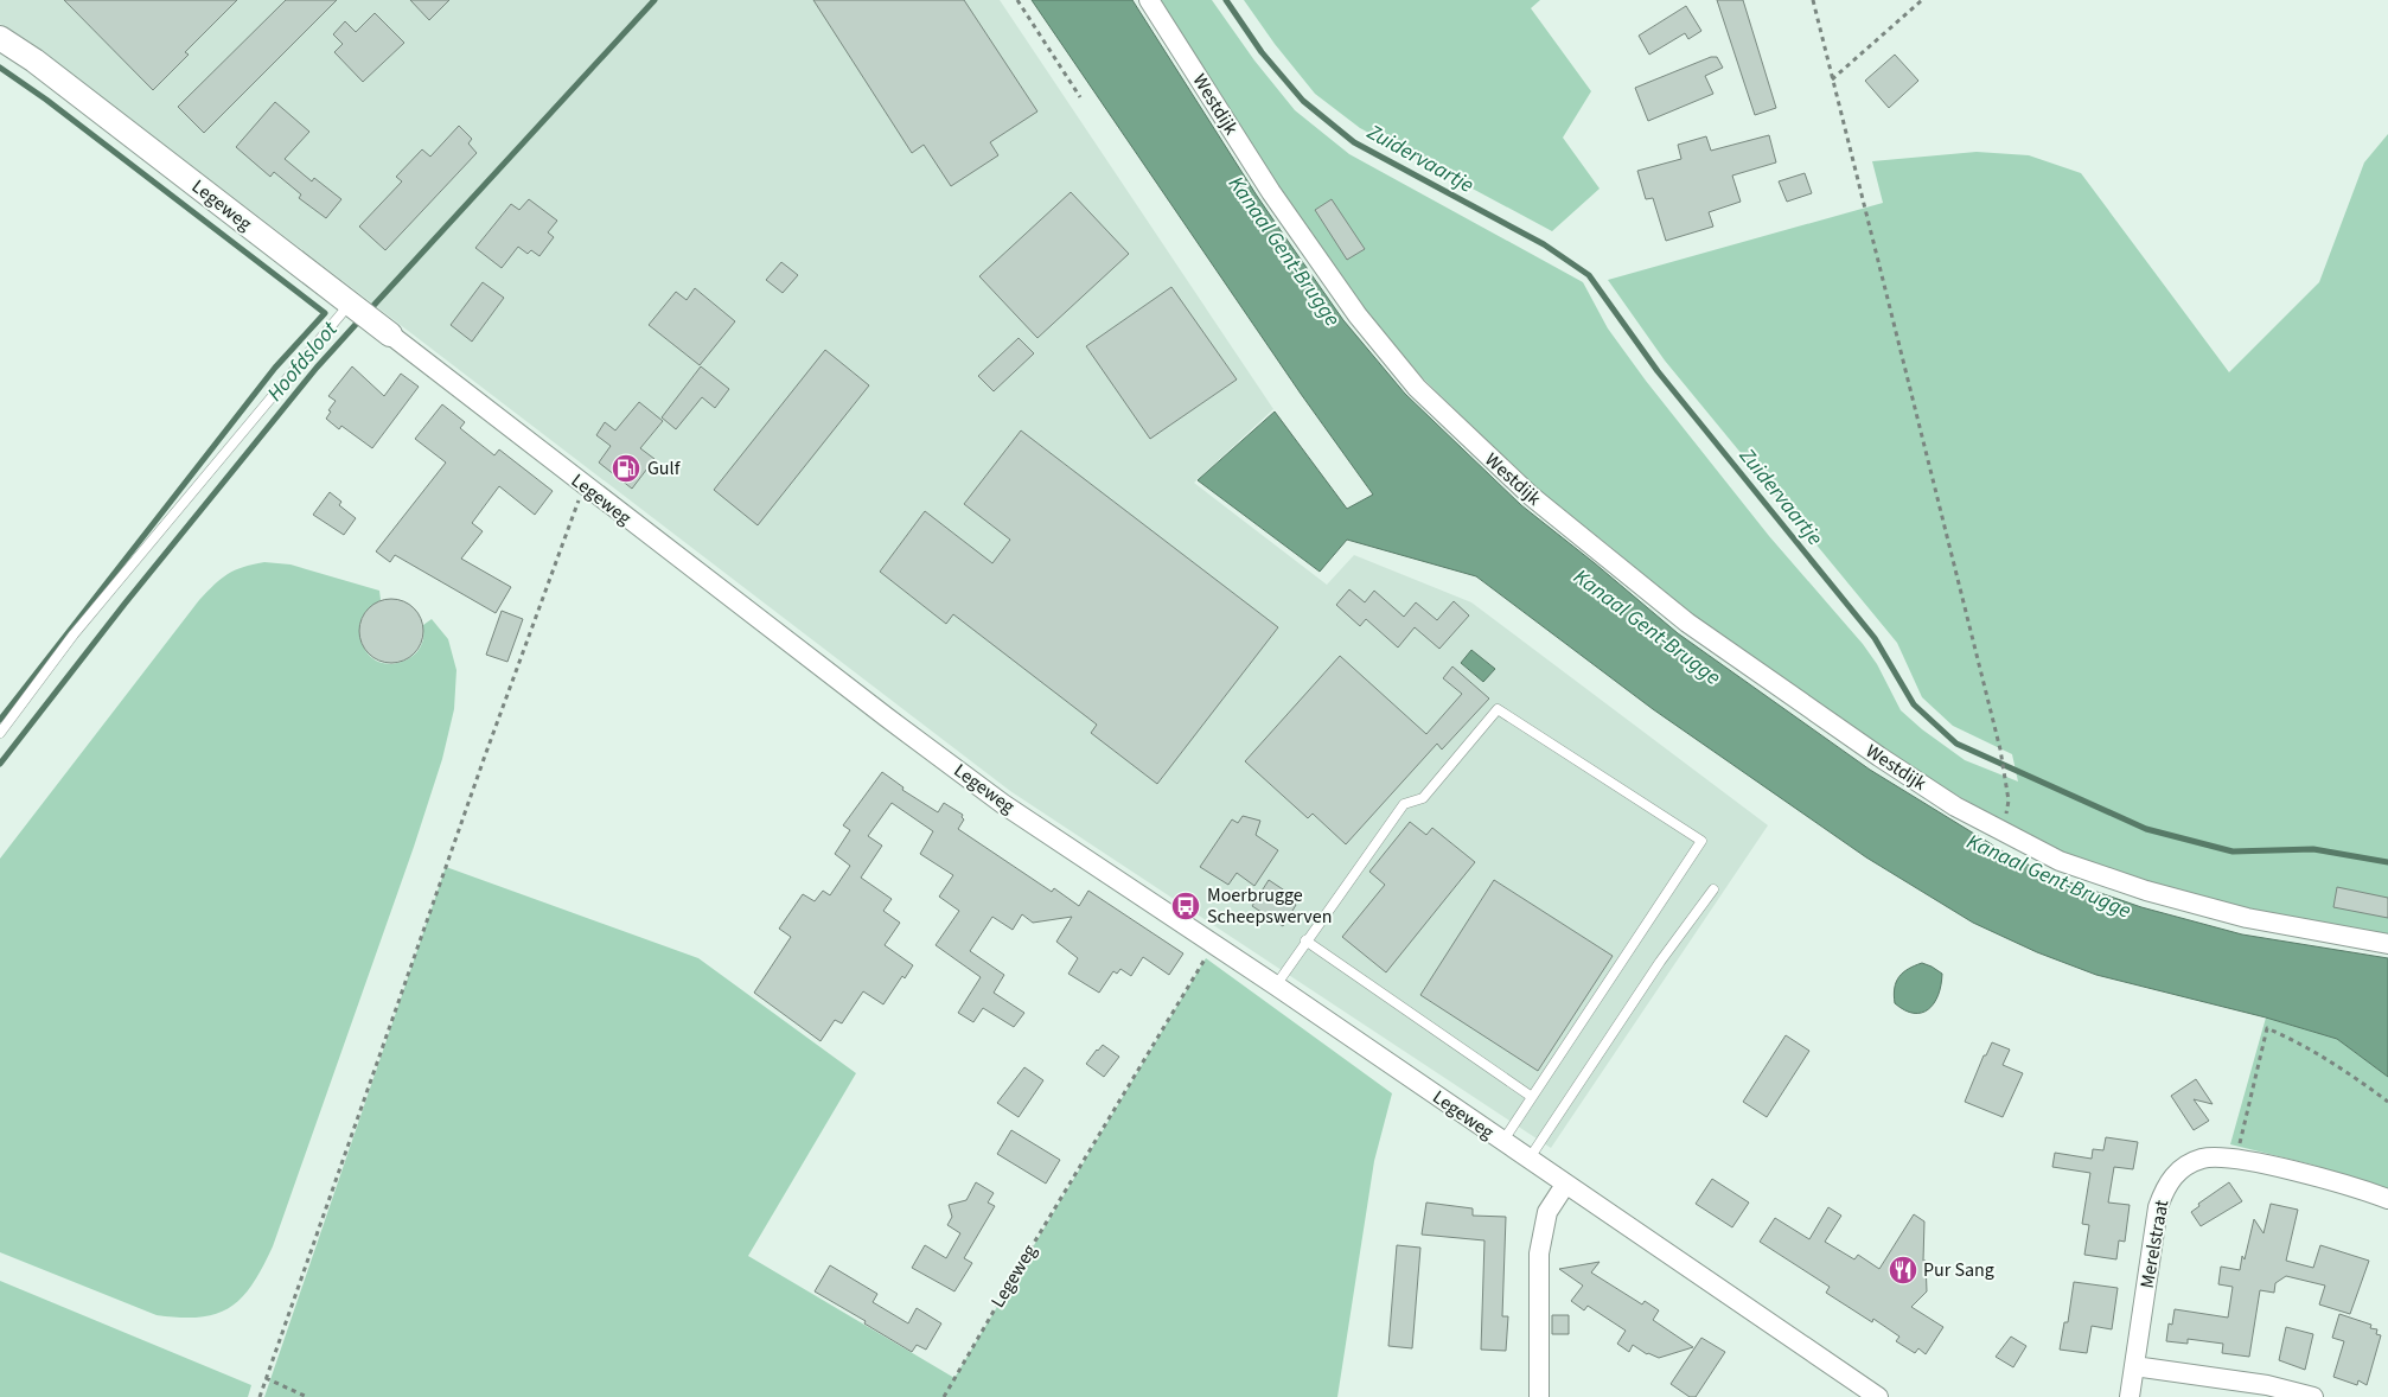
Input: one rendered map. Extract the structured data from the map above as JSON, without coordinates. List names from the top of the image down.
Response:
{
  "streets": {
    "street": ["Westdijk", "Legeweg", "Merelstraat"]
  },
  "water": ["Zuidervaartje", "Kanaal Gent-Brugge", "Hoofdsloot"],
  "places": {
    "fuel station": ["Gulf"],
    "bus stop": ["Moerbrugge Scheepswerven"],
    "restaurant": ["Pur Sang"]
  }
}
